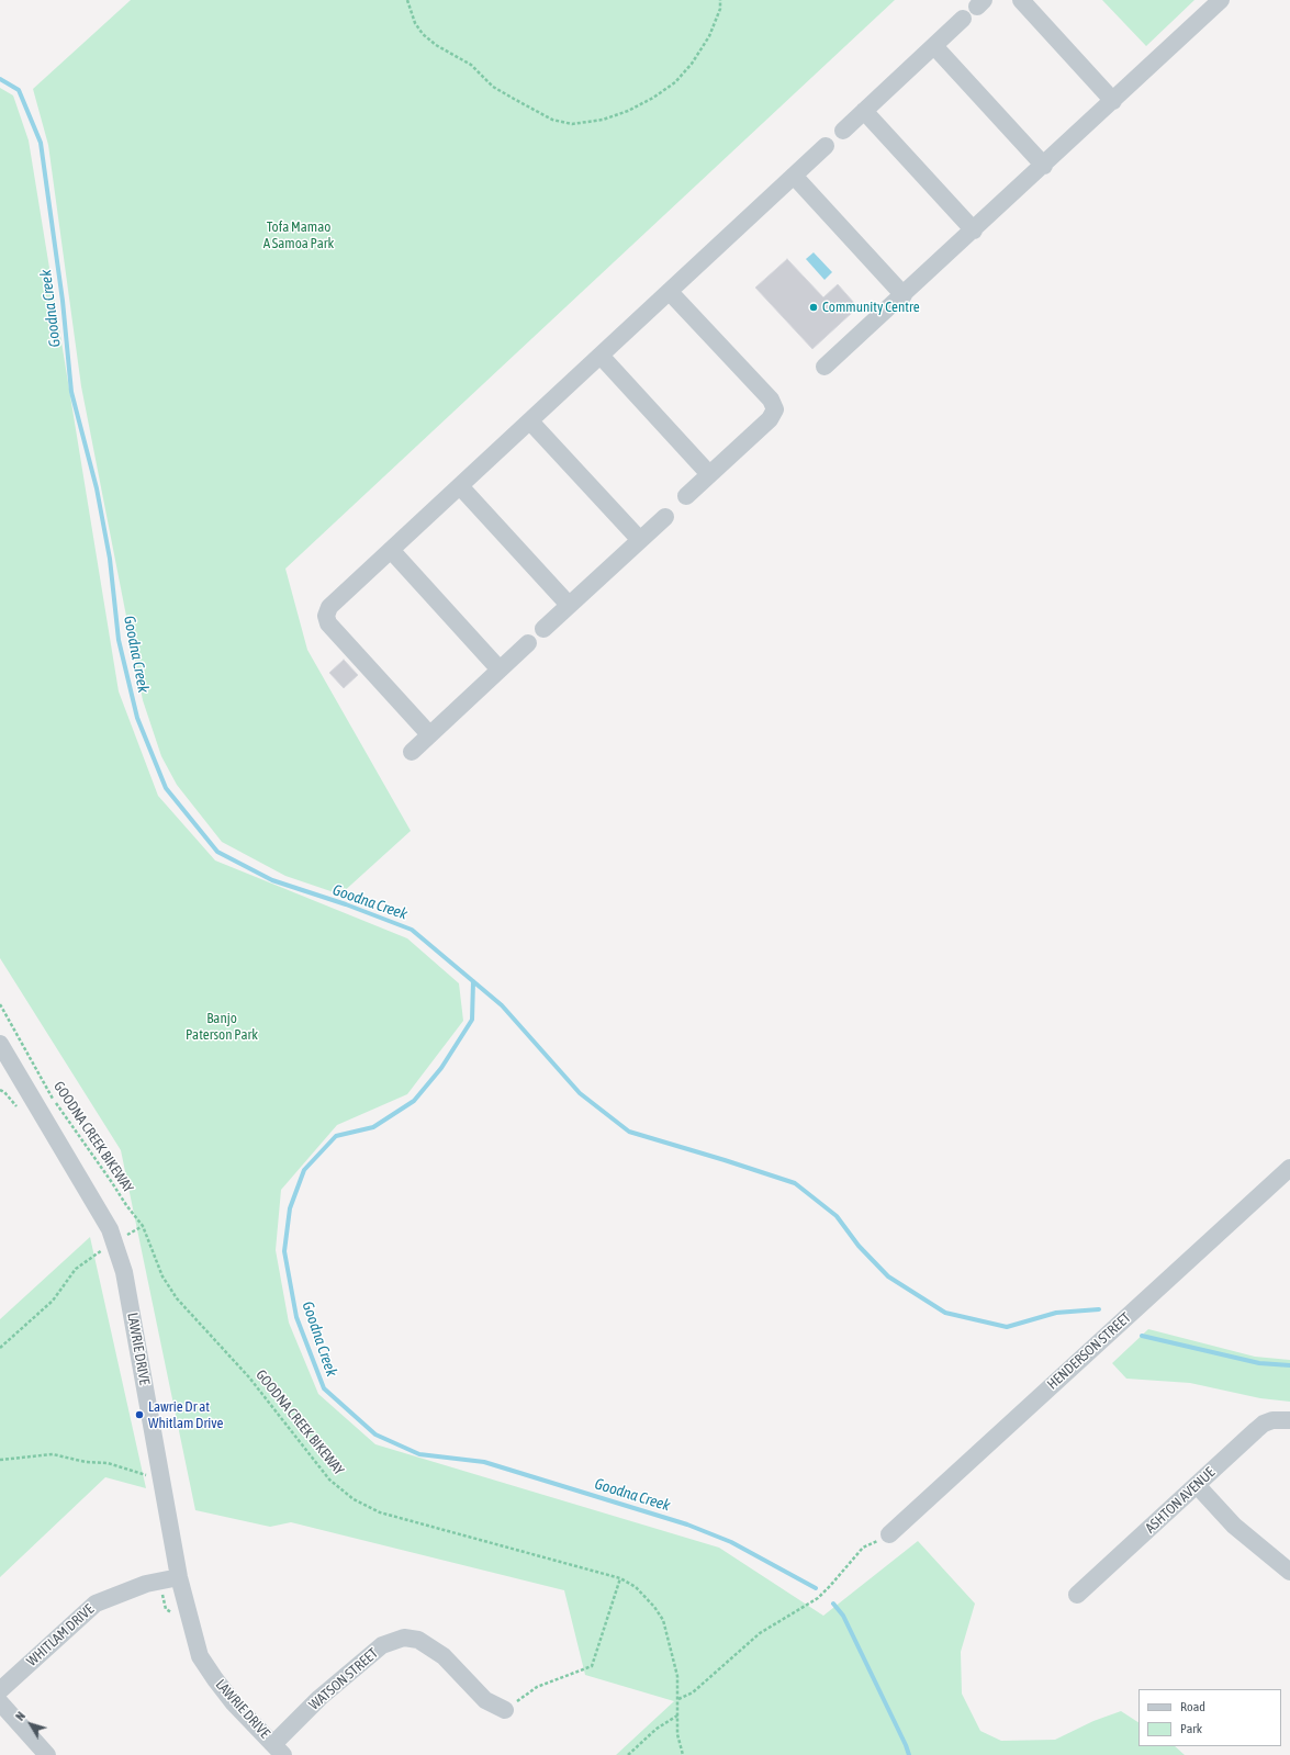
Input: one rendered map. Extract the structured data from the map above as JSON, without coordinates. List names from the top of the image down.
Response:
{
  "streets": {
    "street": [
      "LAWRIE DRIVE",
      "HENDERSON STREET",
      "ASHTON AVENUE",
      "WHITLAM DRIVE",
      "WATSON STREET"
    ],
    "path": ["GOODNA CREEK BIKEWAY"]
  },
  "crossings": [
    ["LAWRIE DRIVE", "WHITLAM DRIVE"],
    ["LAWRIE DRIVE", "WATSON STREET"]
  ],
  "water": ["Goodna Creek"],
  "parks": ["Tofa Mamao A Samoa Park", "Banjo Paterson Park"],
  "places": ["Community Centre", "Lawrie Dr at Whitlam Drive"],
  "legend": ["Road", "Park"],
  "north": "top left"
}
